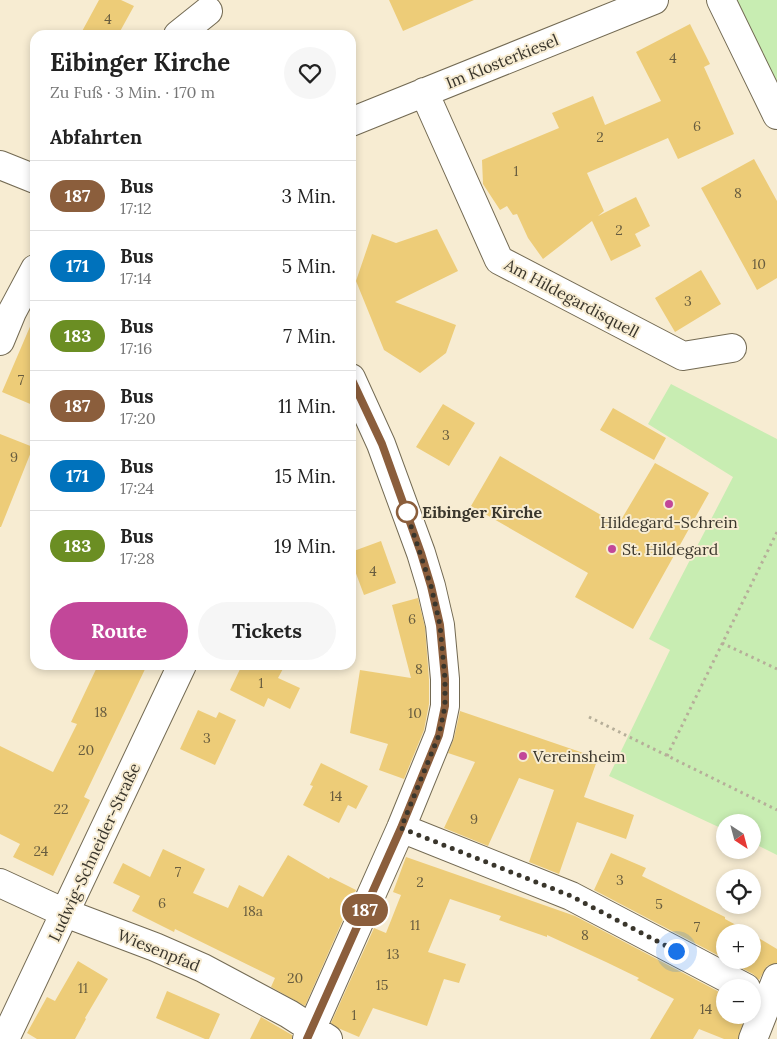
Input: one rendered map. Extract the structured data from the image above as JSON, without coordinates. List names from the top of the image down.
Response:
{
  "streets": {
    "street": [
      "Im Klosterkiesel",
      "Am Hildegardisquell",
      "Ludwig-Schneider-Straße",
      "Wiesenpfad"
    ]
  },
  "crossings": [
    ["Im Klosterkiesel", "Am Hildegardisquell"],
    ["Ludwig-Schneider-Straße", "Wiesenpfad"]
  ],
  "places": [
    "Hildegard-Schrein",
    "Eibinger Kirche",
    "St. Hildegard",
    "Vereinsheim"
  ],
  "lines": ["bus line 187"],
  "house_numbers": [
    "4",
    "4",
    "6",
    "2",
    "1",
    "8",
    "2",
    "10",
    "3",
    "7",
    "3",
    "9",
    "4",
    "6",
    "8",
    "1",
    "18",
    "10",
    "3",
    "20",
    "14",
    "22",
    "9",
    "24",
    "7",
    "3",
    "2",
    "6",
    "5",
    "18a",
    "11",
    "7",
    "8",
    "13",
    "20",
    "15",
    "11",
    "14",
    "1"
  ],
  "north": "bottom right",
  "page": {
    "on_map": "187",
    "heading": [
      ["Eibinger Kirche", "Zu Fuß · 3 Min. · 170 m"],
      "Abfahrten"
    ],
    "list": [
      {
        "mark": "187",
        "name": "Bus",
        "note": "17:12",
        "value": "3 Min."
      },
      {
        "mark": "171",
        "name": "Bus",
        "note": "17:14",
        "value": "5 Min."
      },
      {
        "mark": "183",
        "name": "Bus",
        "note": "17:16",
        "value": "7 Min."
      },
      {
        "mark": "187",
        "name": "Bus",
        "note": "17:20",
        "value": "11 Min."
      },
      {
        "mark": "171",
        "name": "Bus",
        "note": "17:24",
        "value": "15 Min."
      },
      {
        "mark": "183",
        "name": "Bus",
        "note": "17:28",
        "value": "19 Min."
      }
    ],
    "buttons": ["Route", "Tickets"],
    "map_buttons": ["+", "−"]
  }
}
